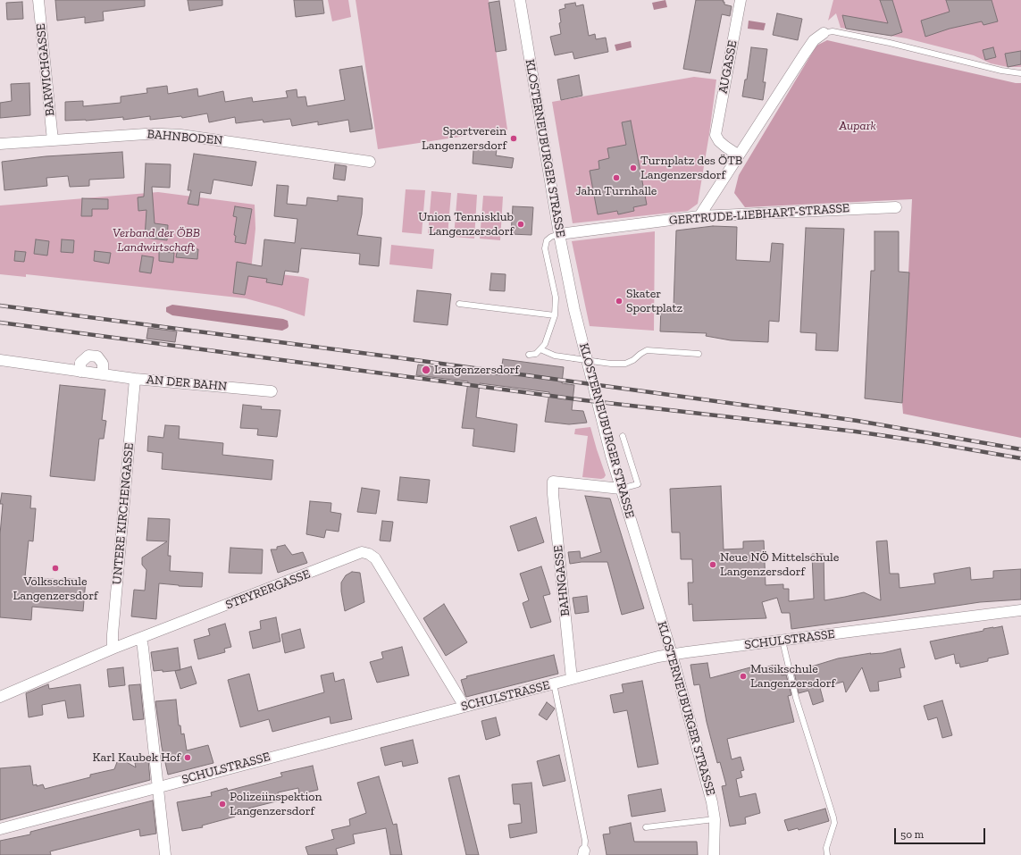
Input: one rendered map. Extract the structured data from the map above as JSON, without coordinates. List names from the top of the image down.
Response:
{
  "streets": {
    "street": [
      "AUGASSE",
      "BARWICHGASSE",
      "BAHNBODEN",
      "KLOSTERNEUBURGER STRASSE",
      "GERTRUDE-LIEBHART-STRASSE",
      "AN DER BAHN",
      "UNTERE KIRCHENGASSE",
      "BAHNGASSE",
      "STEYRERGASSE",
      "SCHULSTRASSE"
    ]
  },
  "crossings": [
    ["BARWICHGASSE", "BAHNBODEN"],
    ["KLOSTERNEUBURGER STRASSE", "GERTRUDE-LIEBHART-STRASSE"],
    ["KLOSTERNEUBURGER STRASSE", "BAHNGASSE"],
    ["KLOSTERNEUBURGER STRASSE", "SCHULSTRASSE"],
    ["AN DER BAHN", "UNTERE KIRCHENGASSE"],
    ["UNTERE KIRCHENGASSE", "STEYRERGASSE"],
    ["BAHNGASSE", "SCHULSTRASSE"],
    ["STEYRERGASSE", "SCHULSTRASSE"]
  ],
  "parks": ["Aupark", "Verband der ÖBB Landwirtschaft"],
  "places": [
    "Sportverein Langenzersdorf",
    "Turnplatz des ÖTB Langenzersdorf",
    "Jahn Turnhalle",
    "Union Tennisklub Langenzersdorf",
    "Skater Sportplatz",
    "Langenzersdorf",
    "Neue NÖ Mittelschule Langenzersdorf",
    "Volksschule Langenzersdorf",
    "Musikschule Langenzersdorf",
    "Karl Kaubek Hof",
    "Polizeiinspektion Langenzersdorf"
  ],
  "scale_bar": "50 m"
}
